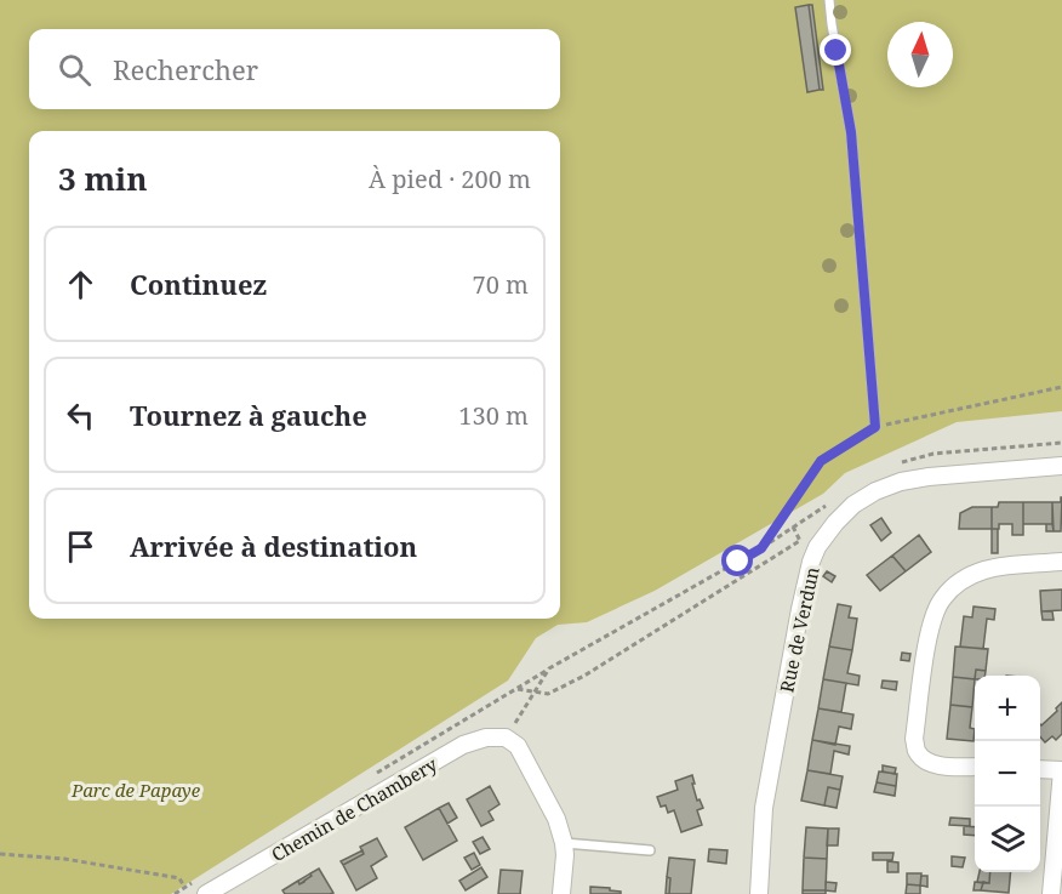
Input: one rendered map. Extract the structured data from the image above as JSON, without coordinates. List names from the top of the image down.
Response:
{
  "streets": {
    "street": ["Rue de Verdun", "Chemin de Chambery"]
  },
  "parks": ["Parc de Papaye"],
  "north": "top",
  "page": {
    "search": "Rechercher",
    "heading": ["3 min", "À pied · 200 m"],
    "list": [
      ["Continuez", "70 m"],
      ["Tournez à gauche", "130 m"],
      "Arrivée à destination"
    ],
    "map_buttons": ["+", "−"]
  }
}
